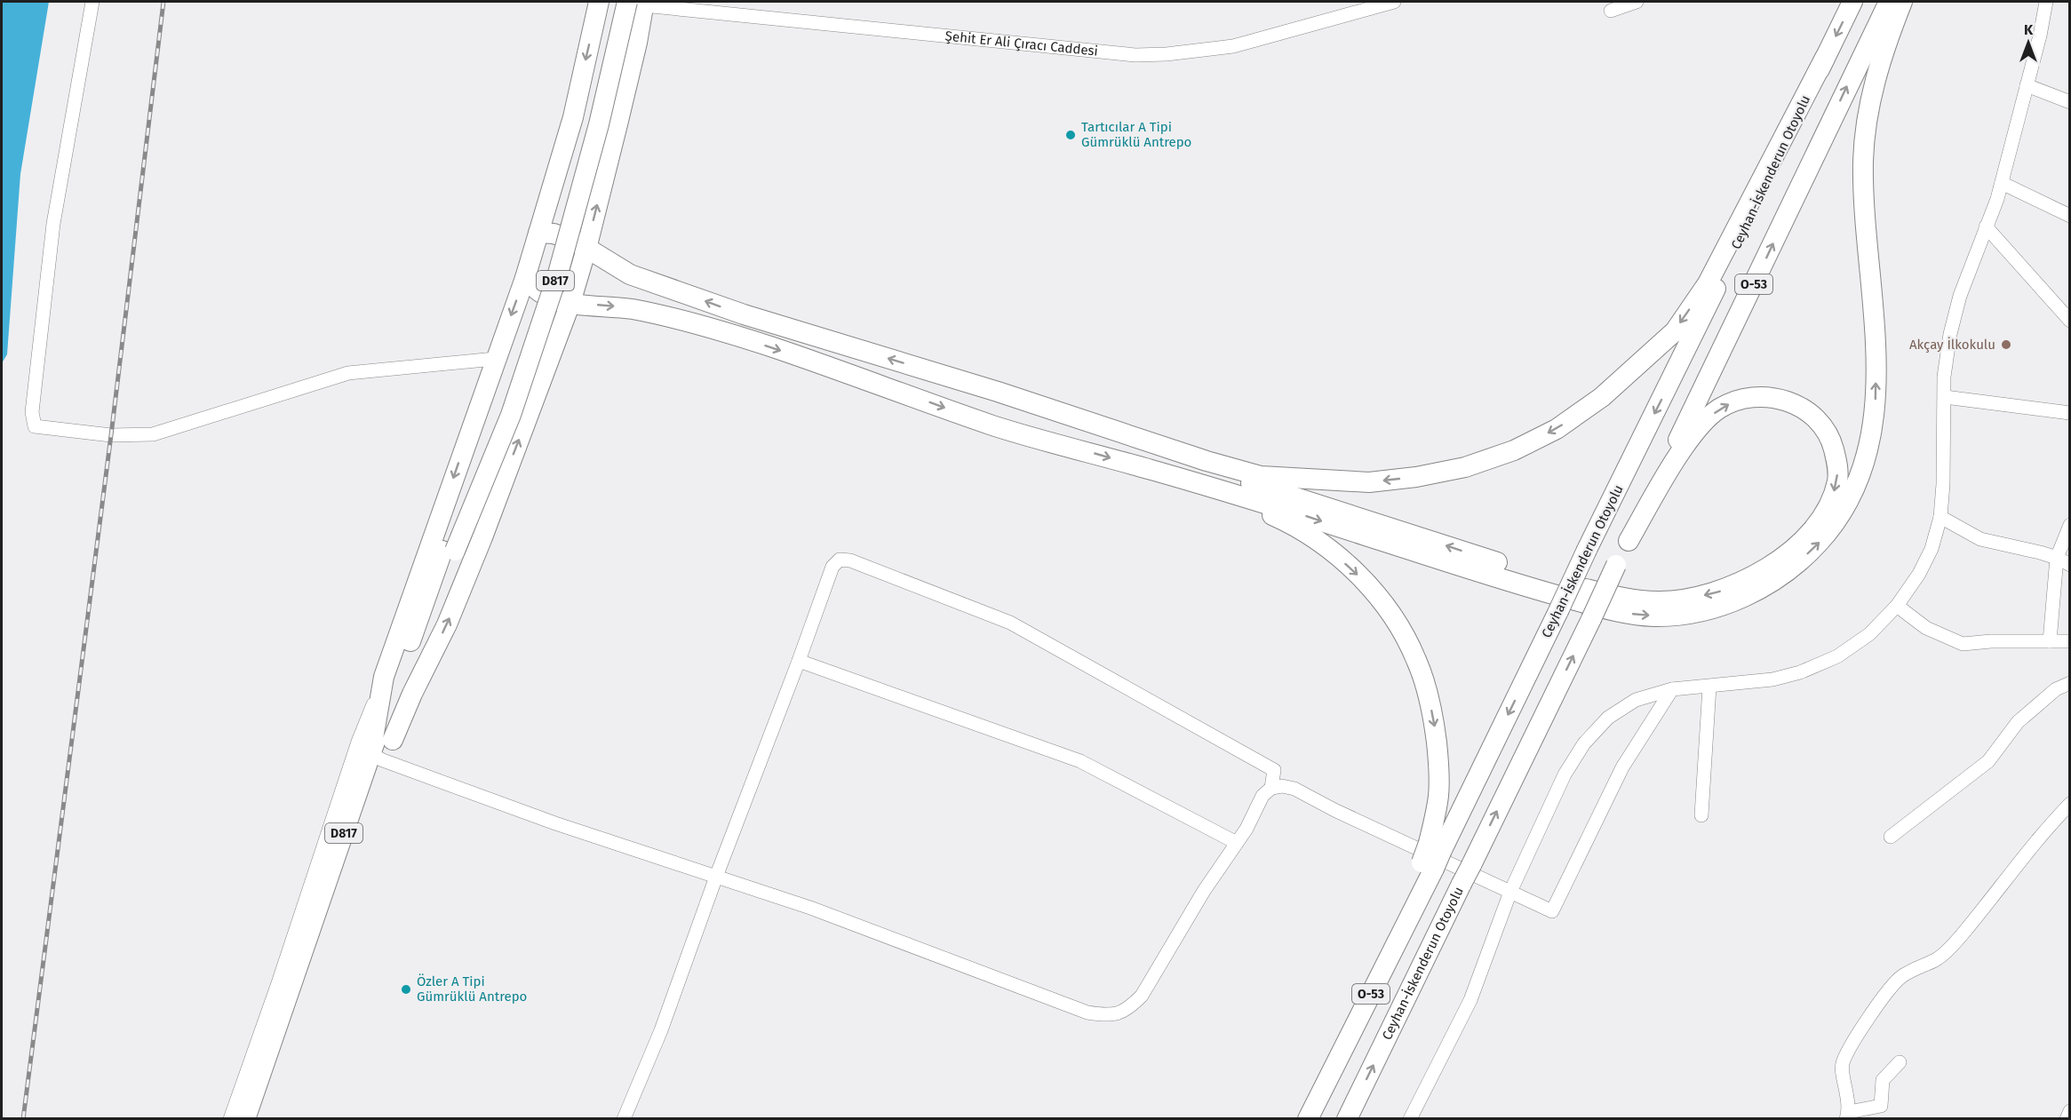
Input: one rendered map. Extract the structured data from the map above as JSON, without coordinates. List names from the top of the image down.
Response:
{
  "streets": {
    "highway": ["Ceyhan-İskenderun Otoyolu", "D817", "O-53"],
    "street": ["Şehit Er Ali Çıracı Caddesi"]
  },
  "crossings": [
    ["Şehit Er Ali Çıracı Caddesi", "D817"]
  ],
  "places": ["Tartıcılar A Tipi Gümrüklü Antrepo", "Akçay İlkokulu", "Özler A Tipi Gümrüklü Antrepo"],
  "north": "top"
}
